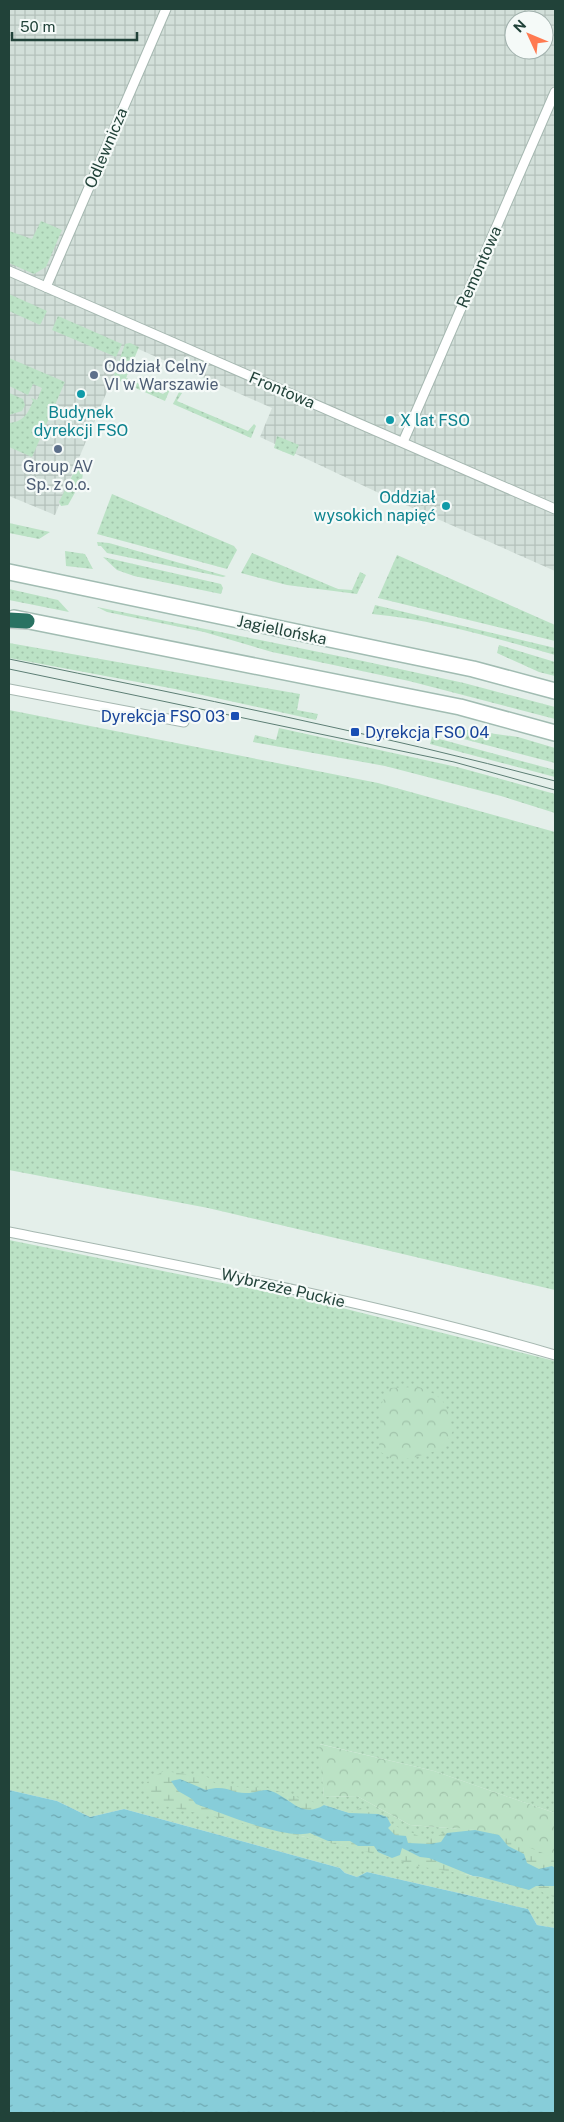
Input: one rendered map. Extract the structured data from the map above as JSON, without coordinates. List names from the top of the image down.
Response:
{
  "streets": {
    "main road": ["Jagiellońska"],
    "lane": [
      "Odlewnicza",
      "Remontowa",
      "Frontowa",
      "Wybrzeże Puckie"
    ]
  },
  "crossings": [
    ["Odlewnicza", "Frontowa"],
    ["Remontowa", "Frontowa"]
  ],
  "places": {
    "other": [
      "Oddział Celny VI w Warszawie",
      "Budynek dyrekcji FSO",
      "X lat FSO",
      "Group AV Sp. z o.o.",
      "Oddział wysokich napięć"
    ],
    "transit": ["Dyrekcja FSO 03", "Dyrekcja FSO 04"]
  },
  "scale_bar": "50 m",
  "north": "top left"
}
